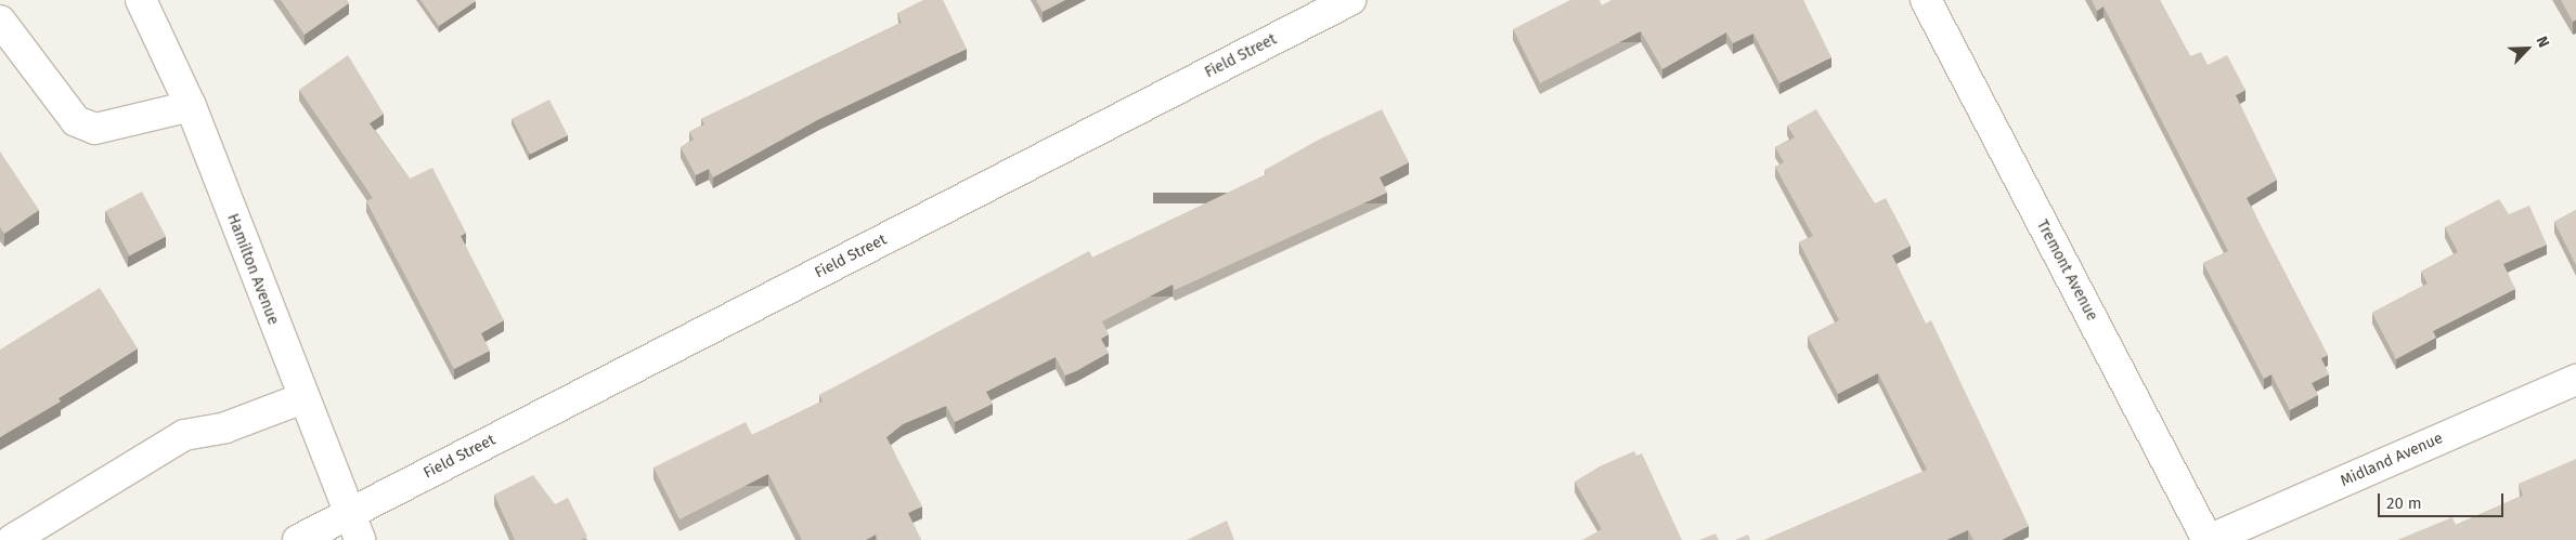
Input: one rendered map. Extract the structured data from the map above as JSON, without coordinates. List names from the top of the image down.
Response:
{
  "streets": {
    "street": [
      "Field Street",
      "Hamilton Avenue",
      "Tremont Avenue",
      "Midland Avenue"
    ]
  },
  "crossings": [
    ["Field Street", "Hamilton Avenue"],
    ["Tremont Avenue", "Midland Avenue"]
  ],
  "scale_bar": "20 m",
  "north": "top right"
}
